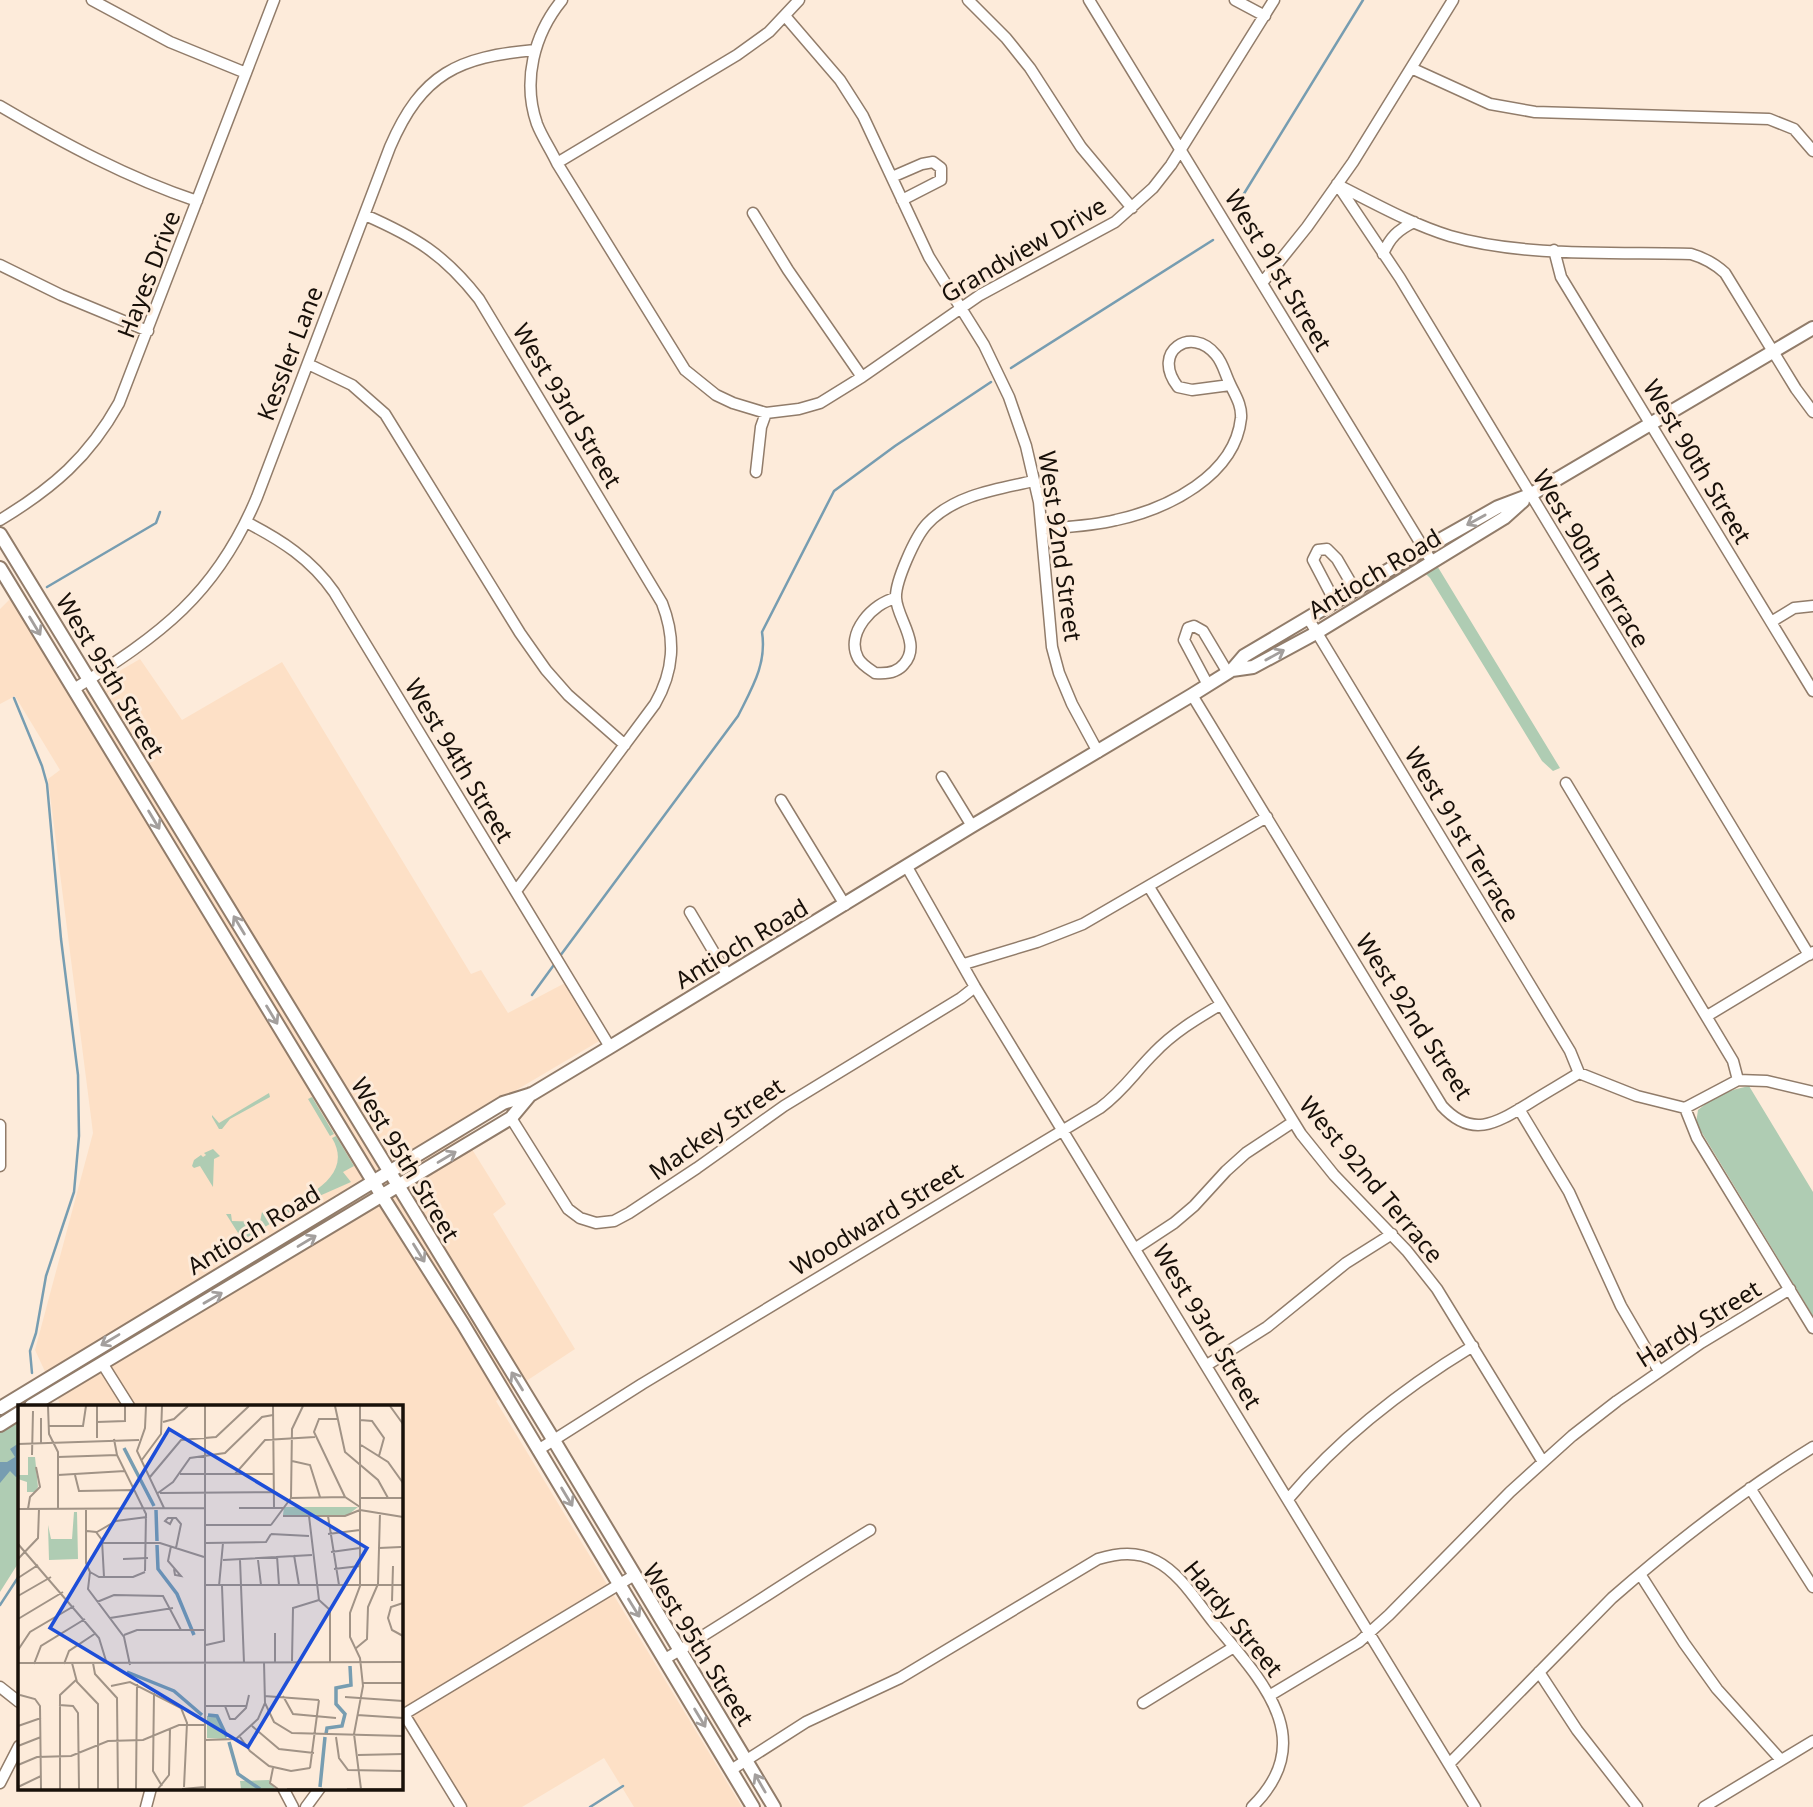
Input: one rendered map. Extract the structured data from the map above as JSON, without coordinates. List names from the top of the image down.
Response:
{
  "streets": {
    "main road": ["Antioch Road", "West 95th Street"],
    "street": [
      "Grandview Drive",
      "West 91st Street",
      "Hayes Drive",
      "Kessler Lane",
      "West 93rd Street",
      "West 90th Street",
      "West 92nd Street",
      "West 90th Terrace",
      "West 94th Street",
      "West 91st Terrace",
      "Mackey Street",
      "West 92nd Terrace",
      "Woodward Street",
      "Hardy Street"
    ]
  },
  "crossings": [
    ["Grandview Drive", "West 91st Street"],
    ["Grandview Drive", "West 92nd Street"],
    ["West 91st Street", "Antioch Road"],
    ["Kessler Lane", "West 93rd Street"],
    ["Kessler Lane", "West 95th Street"],
    ["Kessler Lane", "West 94th Street"],
    ["West 93rd Street", "Antioch Road"],
    ["West 93rd Street", "Mackey Street"],
    ["West 93rd Street", "Woodward Street"],
    ["West 93rd Street", "Hardy Street"],
    ["West 90th Street", "Antioch Road"],
    ["West 92nd Street", "Antioch Road"],
    ["West 90th Terrace", "Antioch Road"],
    ["Antioch Road", "West 95th Street"],
    ["Antioch Road", "West 94th Street"],
    ["Antioch Road", "West 91st Terrace"],
    ["Antioch Road", "Mackey Street"],
    ["West 95th Street", "Woodward Street"],
    ["West 95th Street", "Hardy Street"],
    ["West 92nd Terrace", "Woodward Street"],
    ["West 92nd Terrace", "Hardy Street"]
  ]
}
